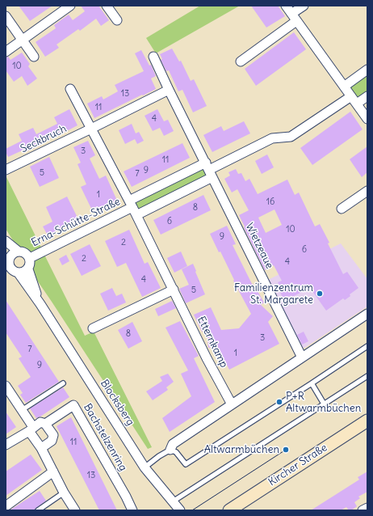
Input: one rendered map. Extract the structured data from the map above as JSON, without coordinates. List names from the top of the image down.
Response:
{
  "streets": {
    "main road": ["Kircher Straße"],
    "street": [
      "Seckbruch",
      "Erna-Schütte-Straße",
      "Wietzeaue",
      "Etternkamp",
      "Blocksberg",
      "Bachstelzenring"
    ]
  },
  "crossings": [
    ["Erna-Schütte-Straße", "Wietzeaue"],
    ["Erna-Schütte-Straße", "Etternkamp"],
    ["Erna-Schütte-Straße", "Blocksberg"]
  ],
  "places": ["Familienzentrum St. Margarete", "P+R Altwarmbüchen", "Altwarmbüchen"],
  "house_numbers": [
    "10",
    "13",
    "11",
    "4",
    "3",
    "11",
    "9",
    "5",
    "7",
    "1",
    "16",
    "8",
    "6",
    "10",
    "9",
    "2",
    "6",
    "2",
    "4",
    "4",
    "5",
    "8",
    "3",
    "7",
    "1",
    "9",
    "11",
    "13"
  ]
}
